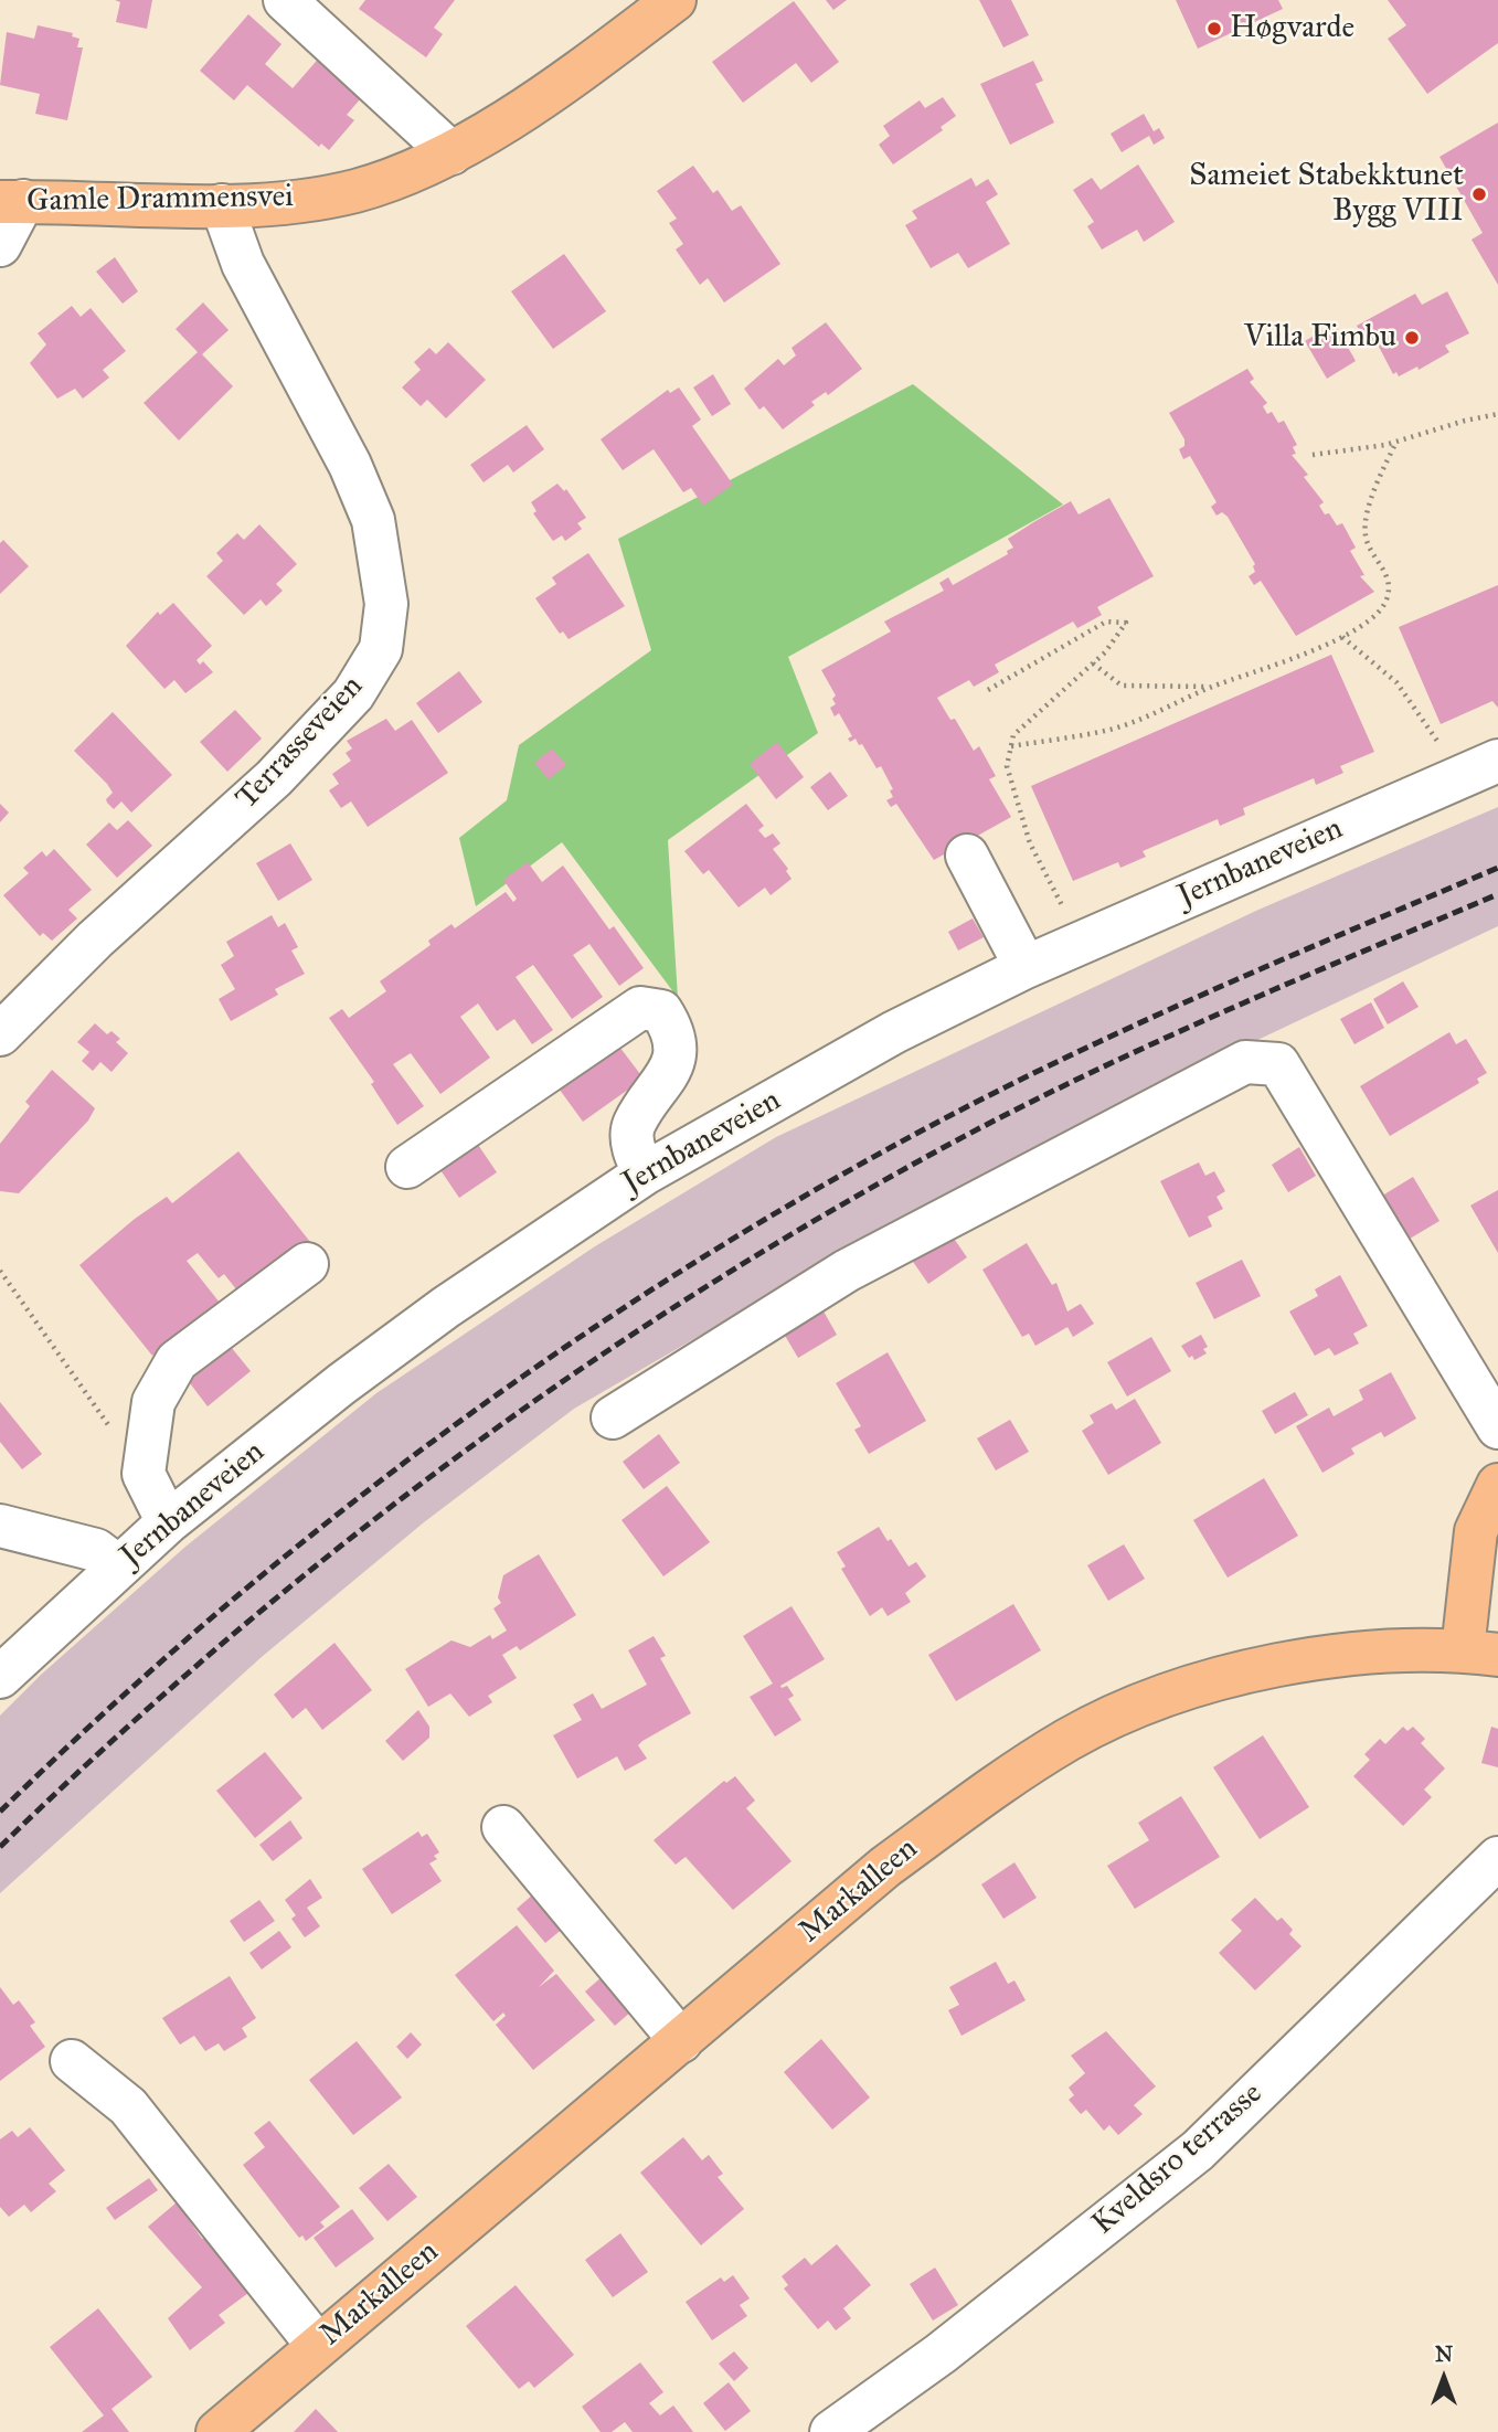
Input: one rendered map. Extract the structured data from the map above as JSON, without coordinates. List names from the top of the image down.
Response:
{
  "streets": {
    "main road": ["Gamle Drammensvei", "Markalleen"],
    "street": ["Terrasseveien", "Jernbaneveien", "Kveldsro terrasse"]
  },
  "crossings": [
    ["Gamle Drammensvei", "Terrasseveien"]
  ],
  "places": ["Høgvarde", "Sameiet Stabekktunet Bygg VIII", "Villa Fimbu"],
  "north": "top"
}
